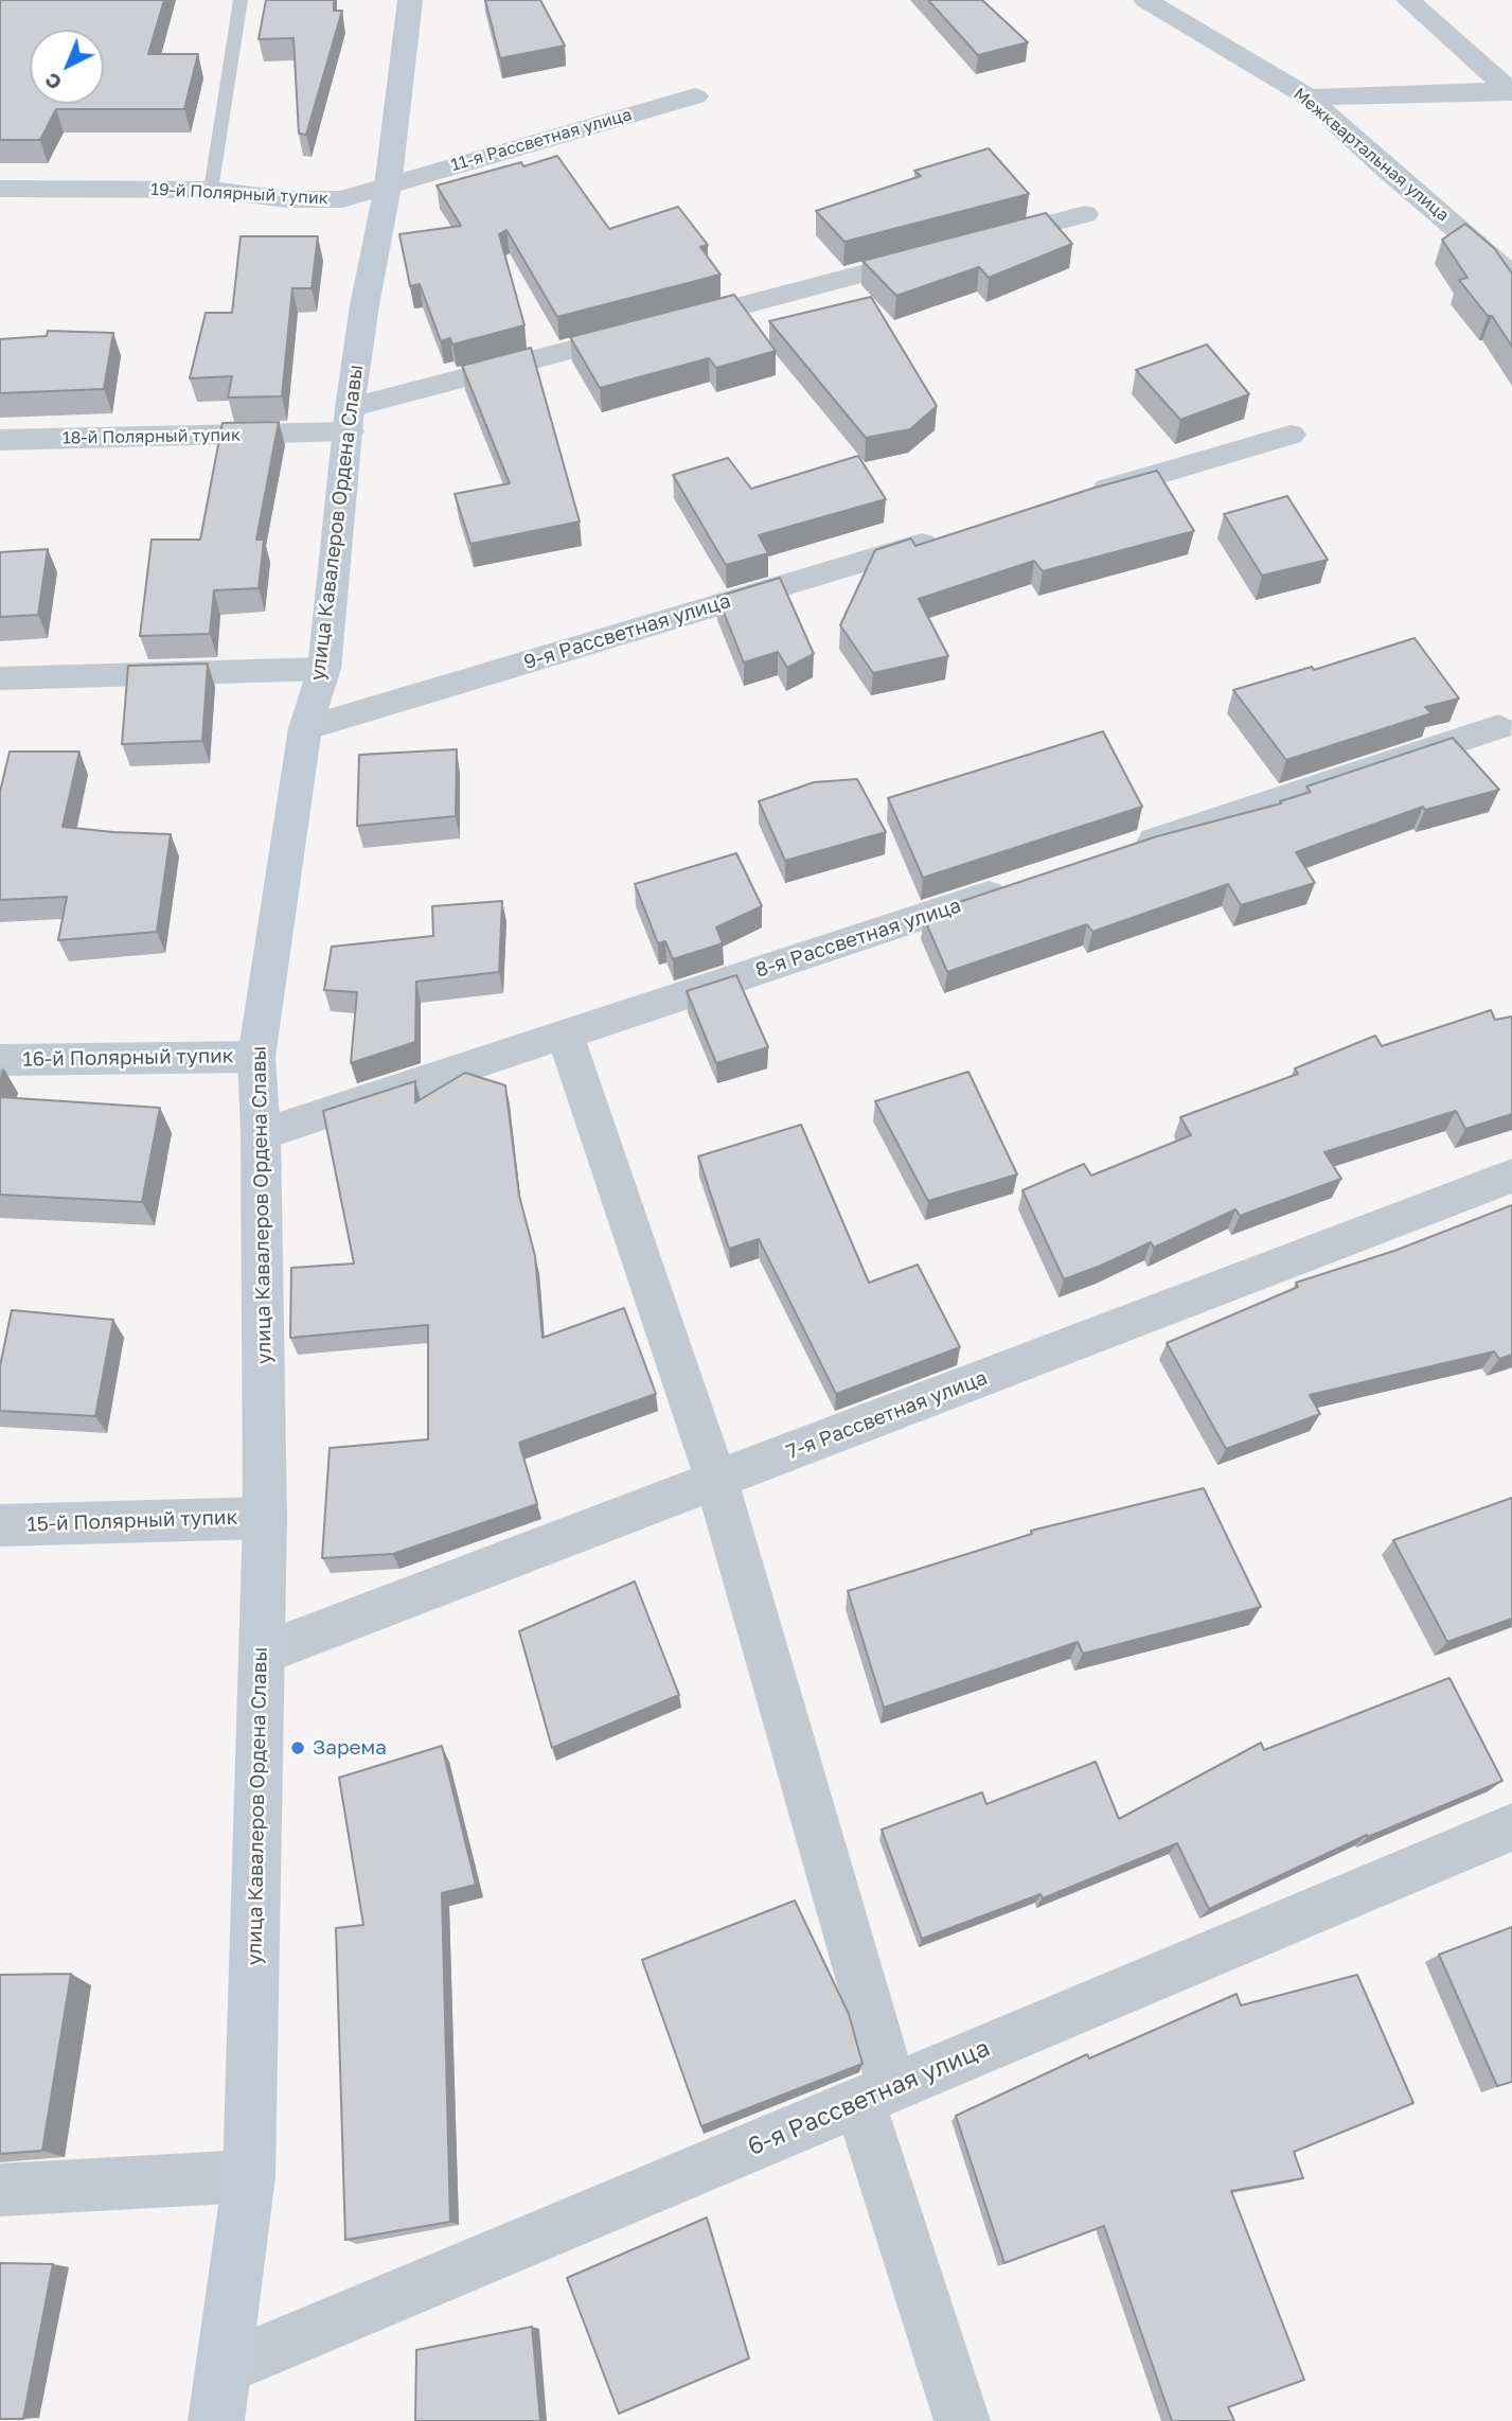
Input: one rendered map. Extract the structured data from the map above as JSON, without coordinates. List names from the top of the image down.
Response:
{
  "streets": {
    "street": [
      "11-я Рассветная улица",
      "Межквартальная улица",
      "19-й Полярный тупик",
      "18-й Полярный тупик",
      "улица Кавалеров Ордена Славы",
      "9-я Рассветная улица",
      "8-я Рассветная улица",
      "16-й Полярный тупик",
      "7-я Рассветная улица",
      "15-й Полярный тупик",
      "6-я Рассветная улица"
    ]
  },
  "crossings": [
    ["11-я Рассветная улица", "19-й Полярный тупик"],
    ["11-я Рассветная улица", "улица Кавалеров Ордена Славы"],
    ["19-й Полярный тупик", "улица Кавалеров Ордена Славы"],
    ["18-й Полярный тупик", "улица Кавалеров Ордена Славы"],
    ["улица Кавалеров Ордена Славы", "9-я Рассветная улица"],
    ["улица Кавалеров Ордена Славы", "8-я Рассветная улица"],
    ["улица Кавалеров Ордена Славы", "16-й Полярный тупик"],
    ["улица Кавалеров Ордена Славы", "7-я Рассветная улица"],
    ["улица Кавалеров Ордена Славы", "15-й Полярный тупик"],
    ["улица Кавалеров Ордена Славы", "6-я Рассветная улица"]
  ],
  "places": ["Зарема"],
  "north": "bottom left"
}
